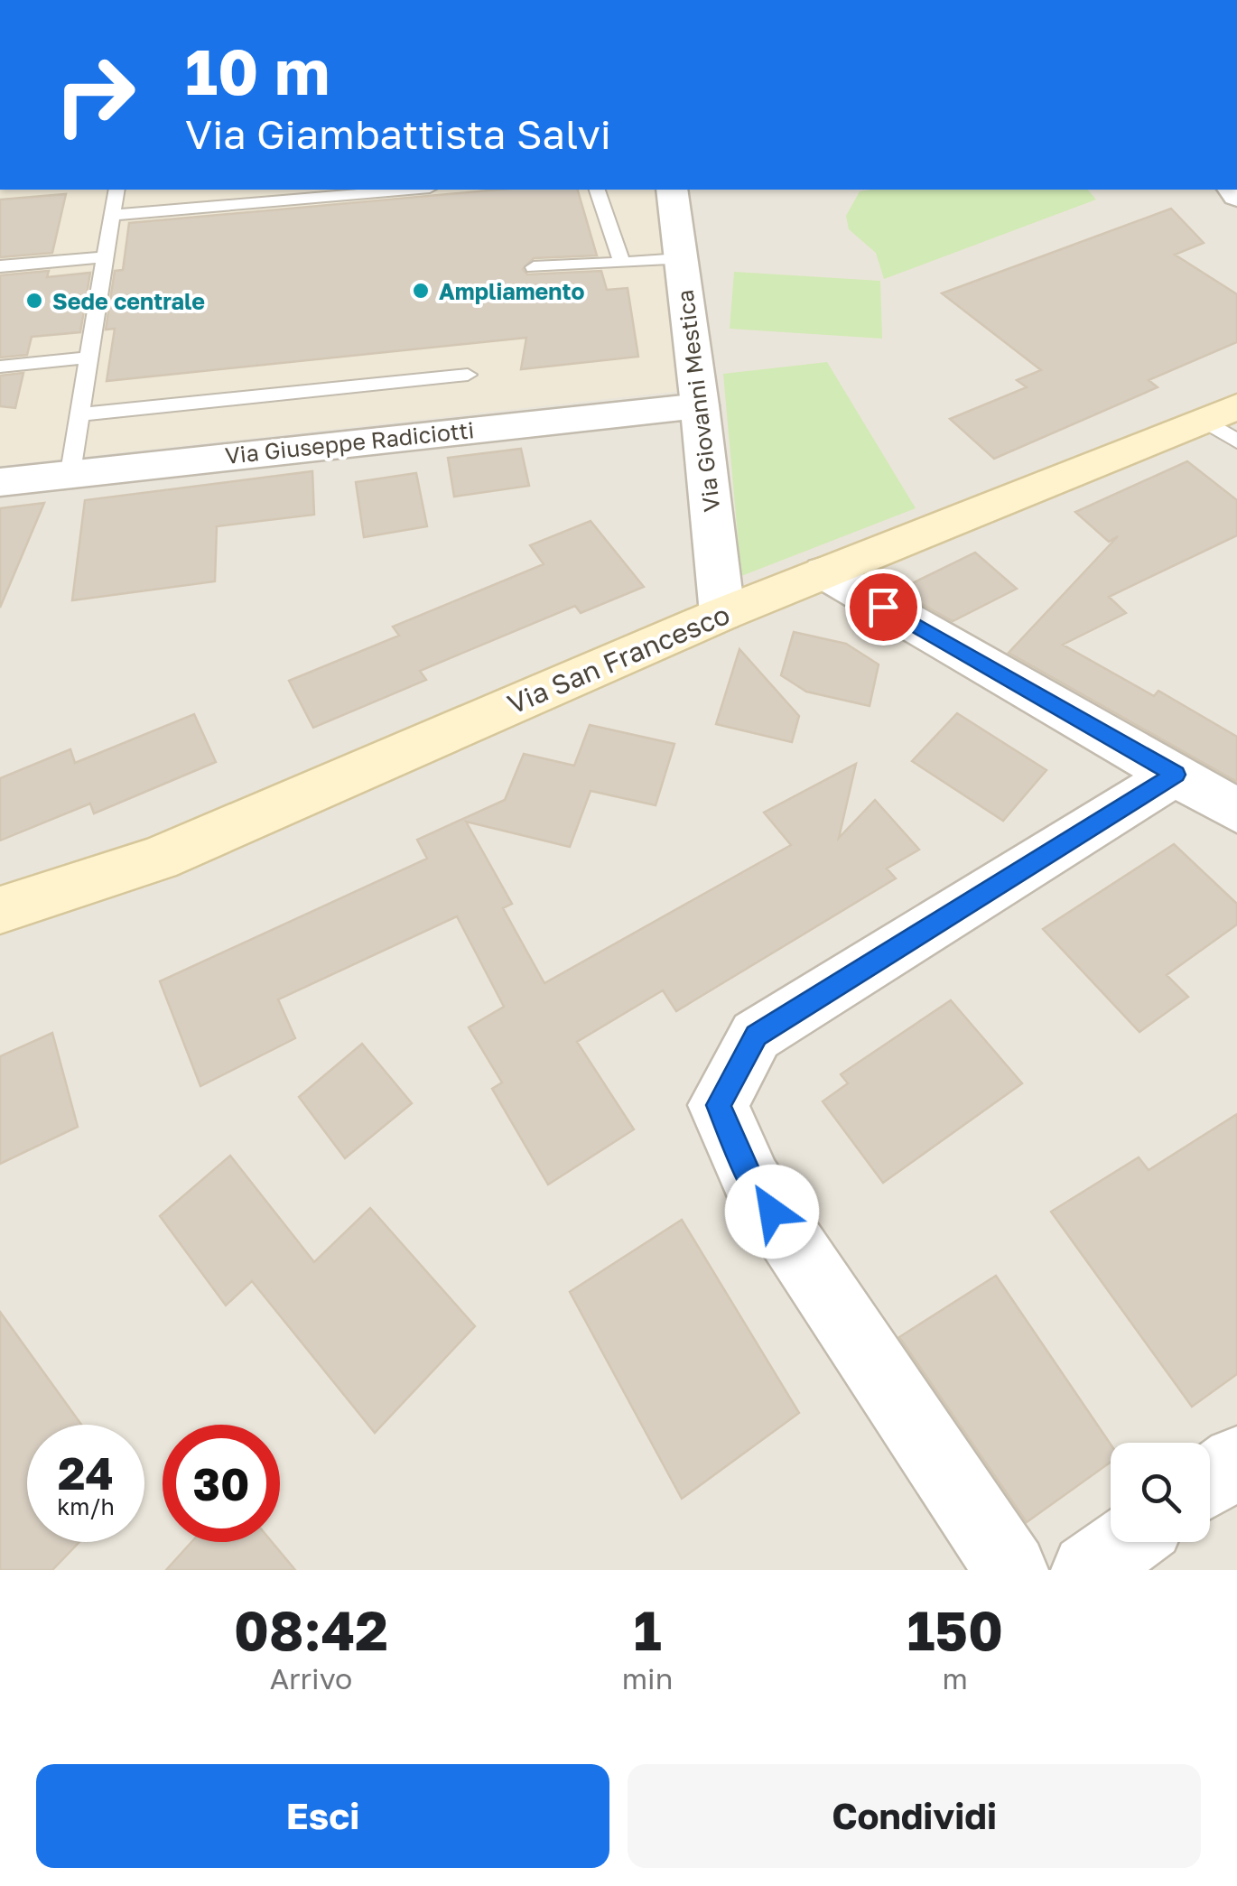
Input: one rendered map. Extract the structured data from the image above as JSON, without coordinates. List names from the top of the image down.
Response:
{
  "streets": {
    "main road": ["Via San Francesco"],
    "street": ["Via Giovanni Mestica", "Via Giuseppe Radiciotti"]
  },
  "crossings": [
    ["Via Giovanni Mestica", "Via Giuseppe Radiciotti"],
    ["Via Giovanni Mestica", "Via San Francesco"]
  ],
  "places": ["Ampliamento", "Sede centrale"],
  "page": {
    "turn": ["10 m", "Via Giambattista Salvi"],
    "speed": "24 km/h",
    "limit": "30",
    "eta": [
      "08:42",
      "Arrivo",
      "1",
      "min",
      "150",
      "m"
    ],
    "buttons": ["Esci", "Condividi"]
  }
}
